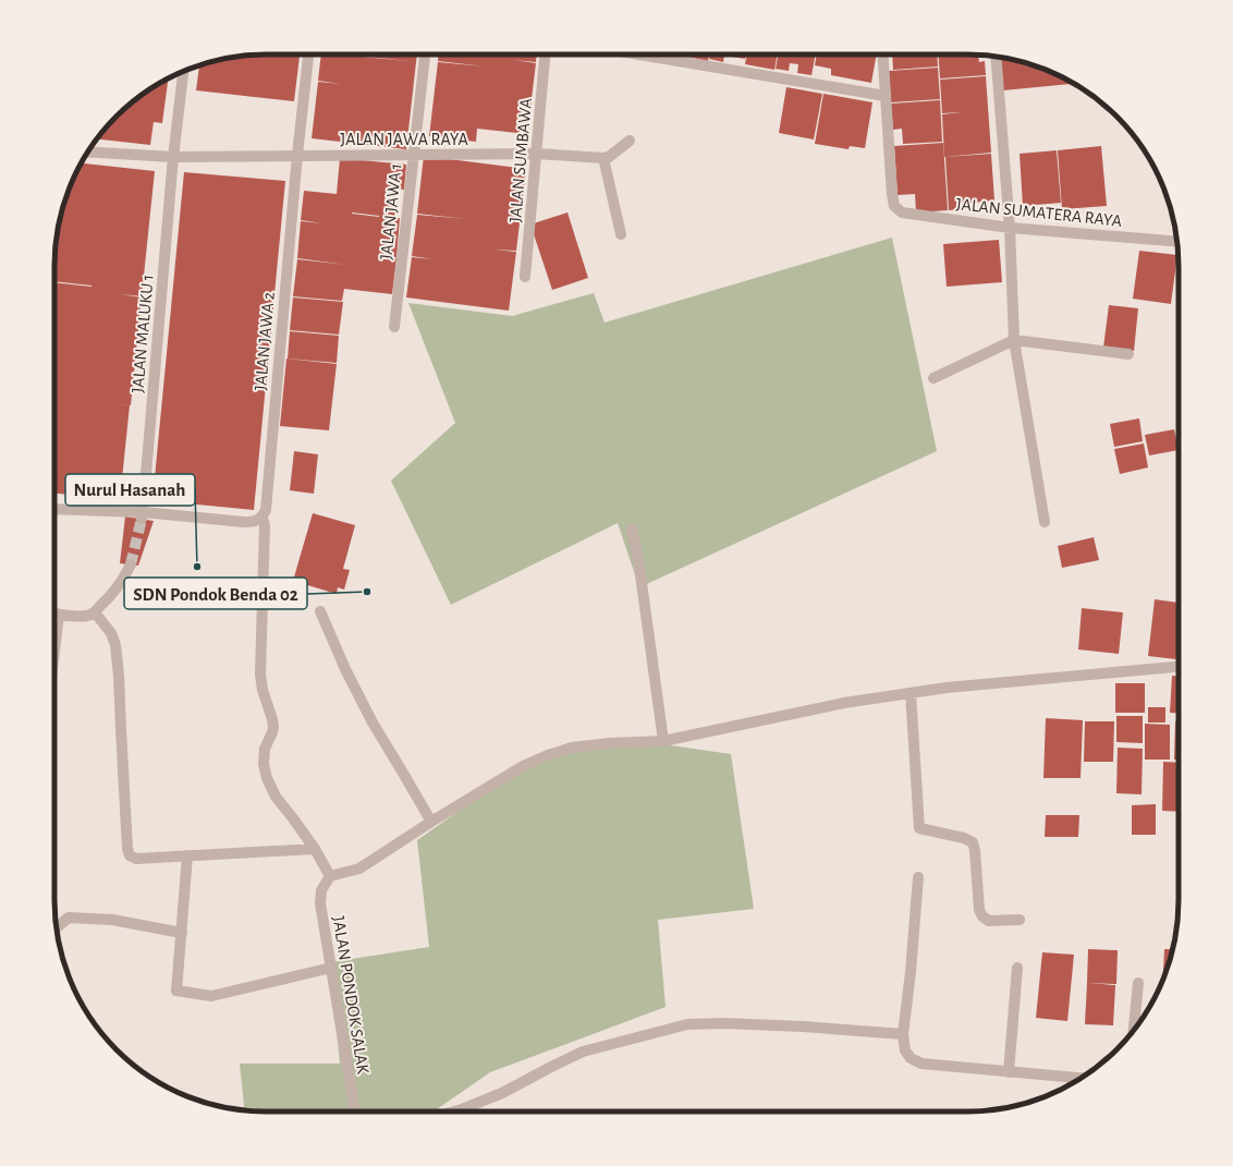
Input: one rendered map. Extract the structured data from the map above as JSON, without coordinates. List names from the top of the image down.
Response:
{
  "streets": {
    "street": [
      "JALAN JAWA RAYA",
      "JALAN SUMBAWA",
      "JALAN JAWA 1",
      "JALAN SUMATERA RAYA",
      "JALAN MALUKU 1",
      "JALAN JAWA 2",
      "JALAN PONDOK SALAK"
    ]
  },
  "crossings": [
    ["JALAN JAWA RAYA", "JALAN SUMBAWA"],
    ["JALAN JAWA RAYA", "JALAN JAWA 1"],
    ["JALAN JAWA RAYA", "JALAN MALUKU 1"],
    ["JALAN JAWA RAYA", "JALAN JAWA 2"],
    ["JALAN JAWA 2", "JALAN PONDOK SALAK"]
  ],
  "places": ["Nurul Hasanah", "SDN Pondok Benda 02"]
}
